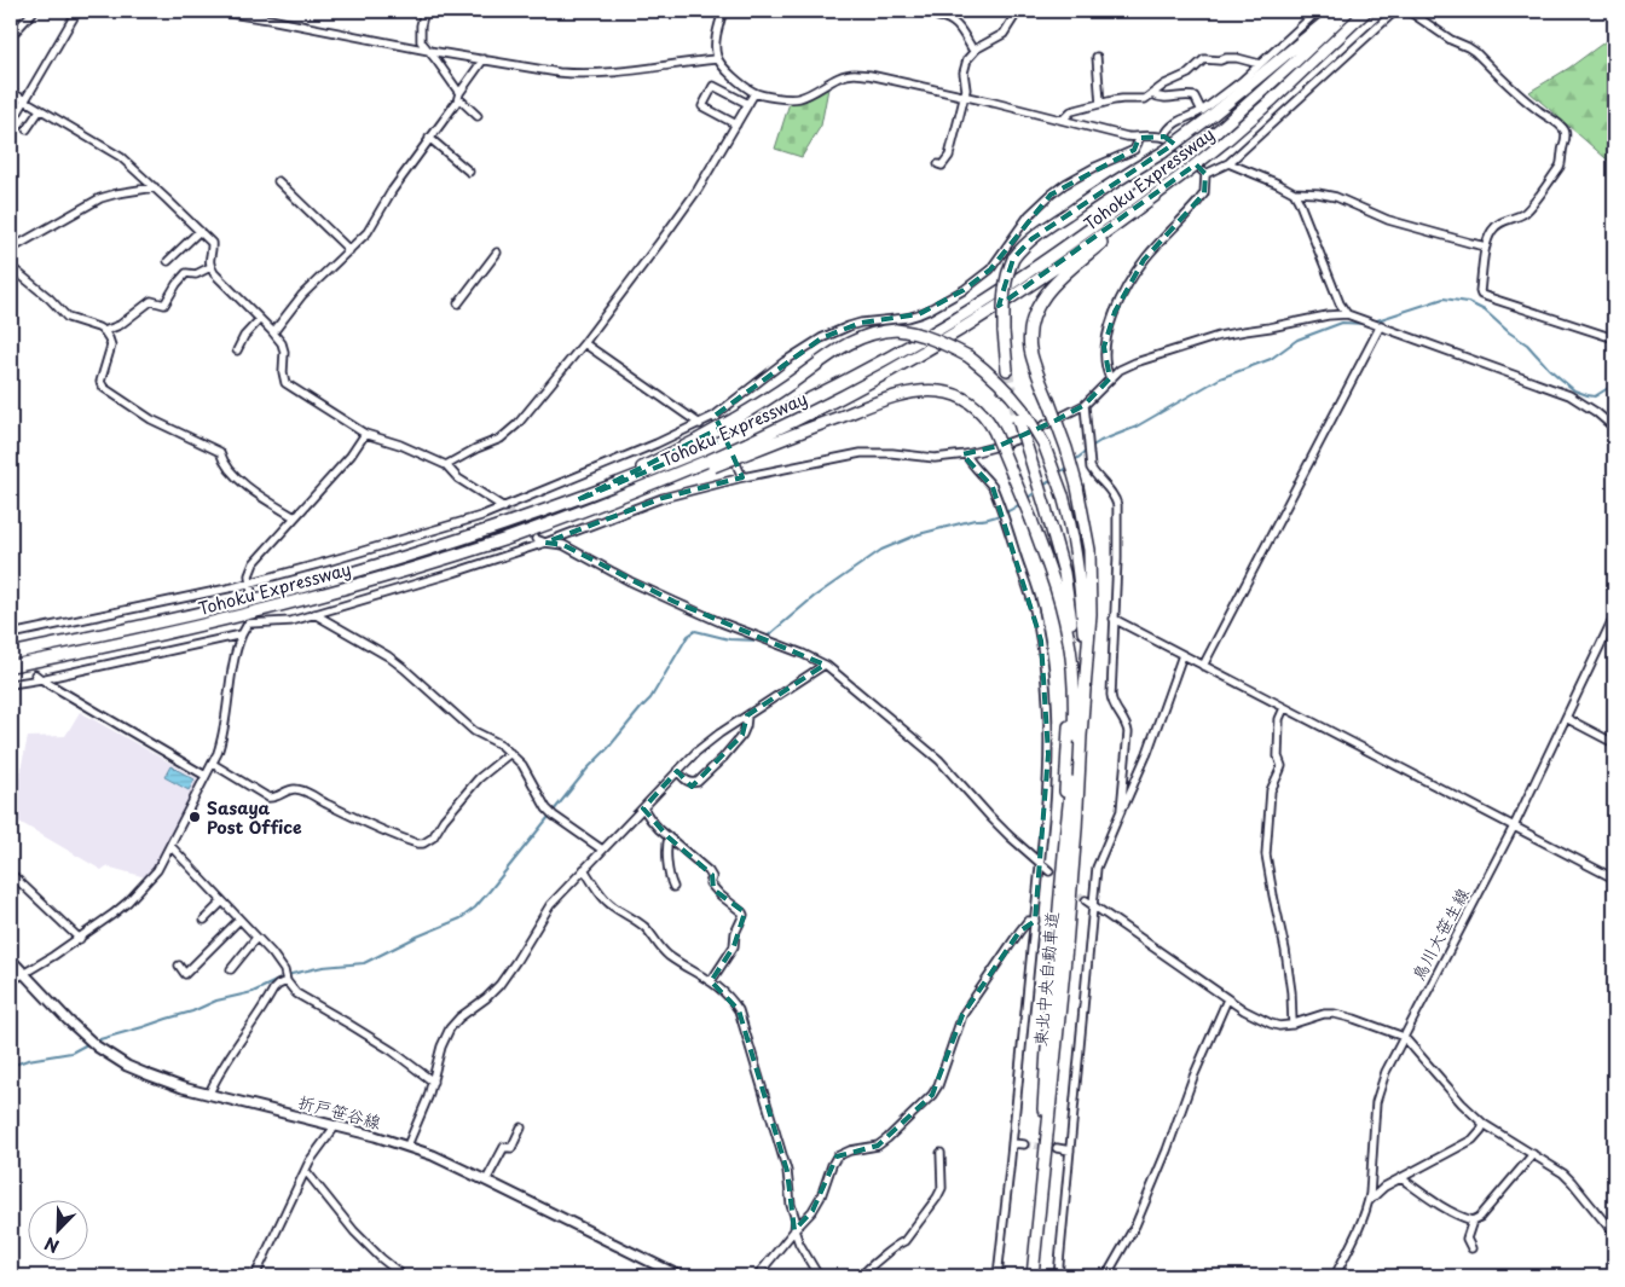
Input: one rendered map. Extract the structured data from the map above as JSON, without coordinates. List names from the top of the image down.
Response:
{
  "streets": {
    "highway": ["Tohoku Expressway", "東北中央自動車道"],
    "main road": ["折戸笹谷線"],
    "street": ["鳥川大笹生線"]
  },
  "places": ["Sasaya Post Office"],
  "north": "bottom left"
}
